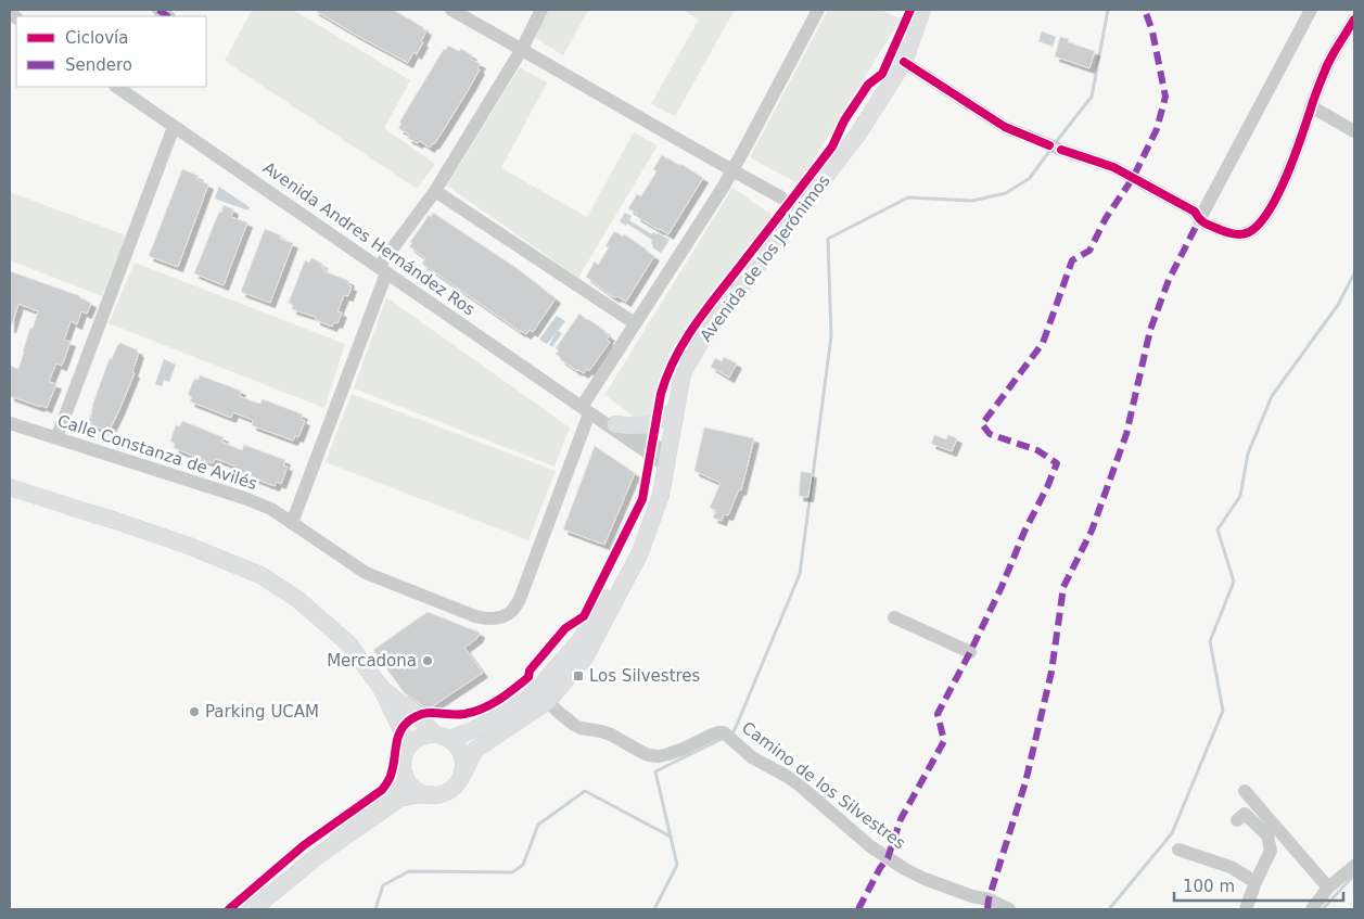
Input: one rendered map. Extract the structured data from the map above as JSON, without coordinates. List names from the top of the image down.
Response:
{
  "streets": {
    "main road": ["Avenida de los Jerónimos"],
    "street": ["Avenida Andres Hernández Ros", "Calle Constanza de Avilés", "Camino de los Silvestres"]
  },
  "crossings": [
    ["Avenida Andres Hernández Ros", "Avenida de los Jerónimos"],
    ["Avenida Andres Hernández Ros", "Calle Constanza de Avilés"],
    ["Avenida de los Jerónimos", "Camino de los Silvestres"]
  ],
  "places": {
    "other": ["Mercadona", "Parking UCAM"],
    "transit": ["Los Silvestres"]
  },
  "legend": ["Ciclovía", "Sendero"],
  "scale_bar": "100 m"
}
